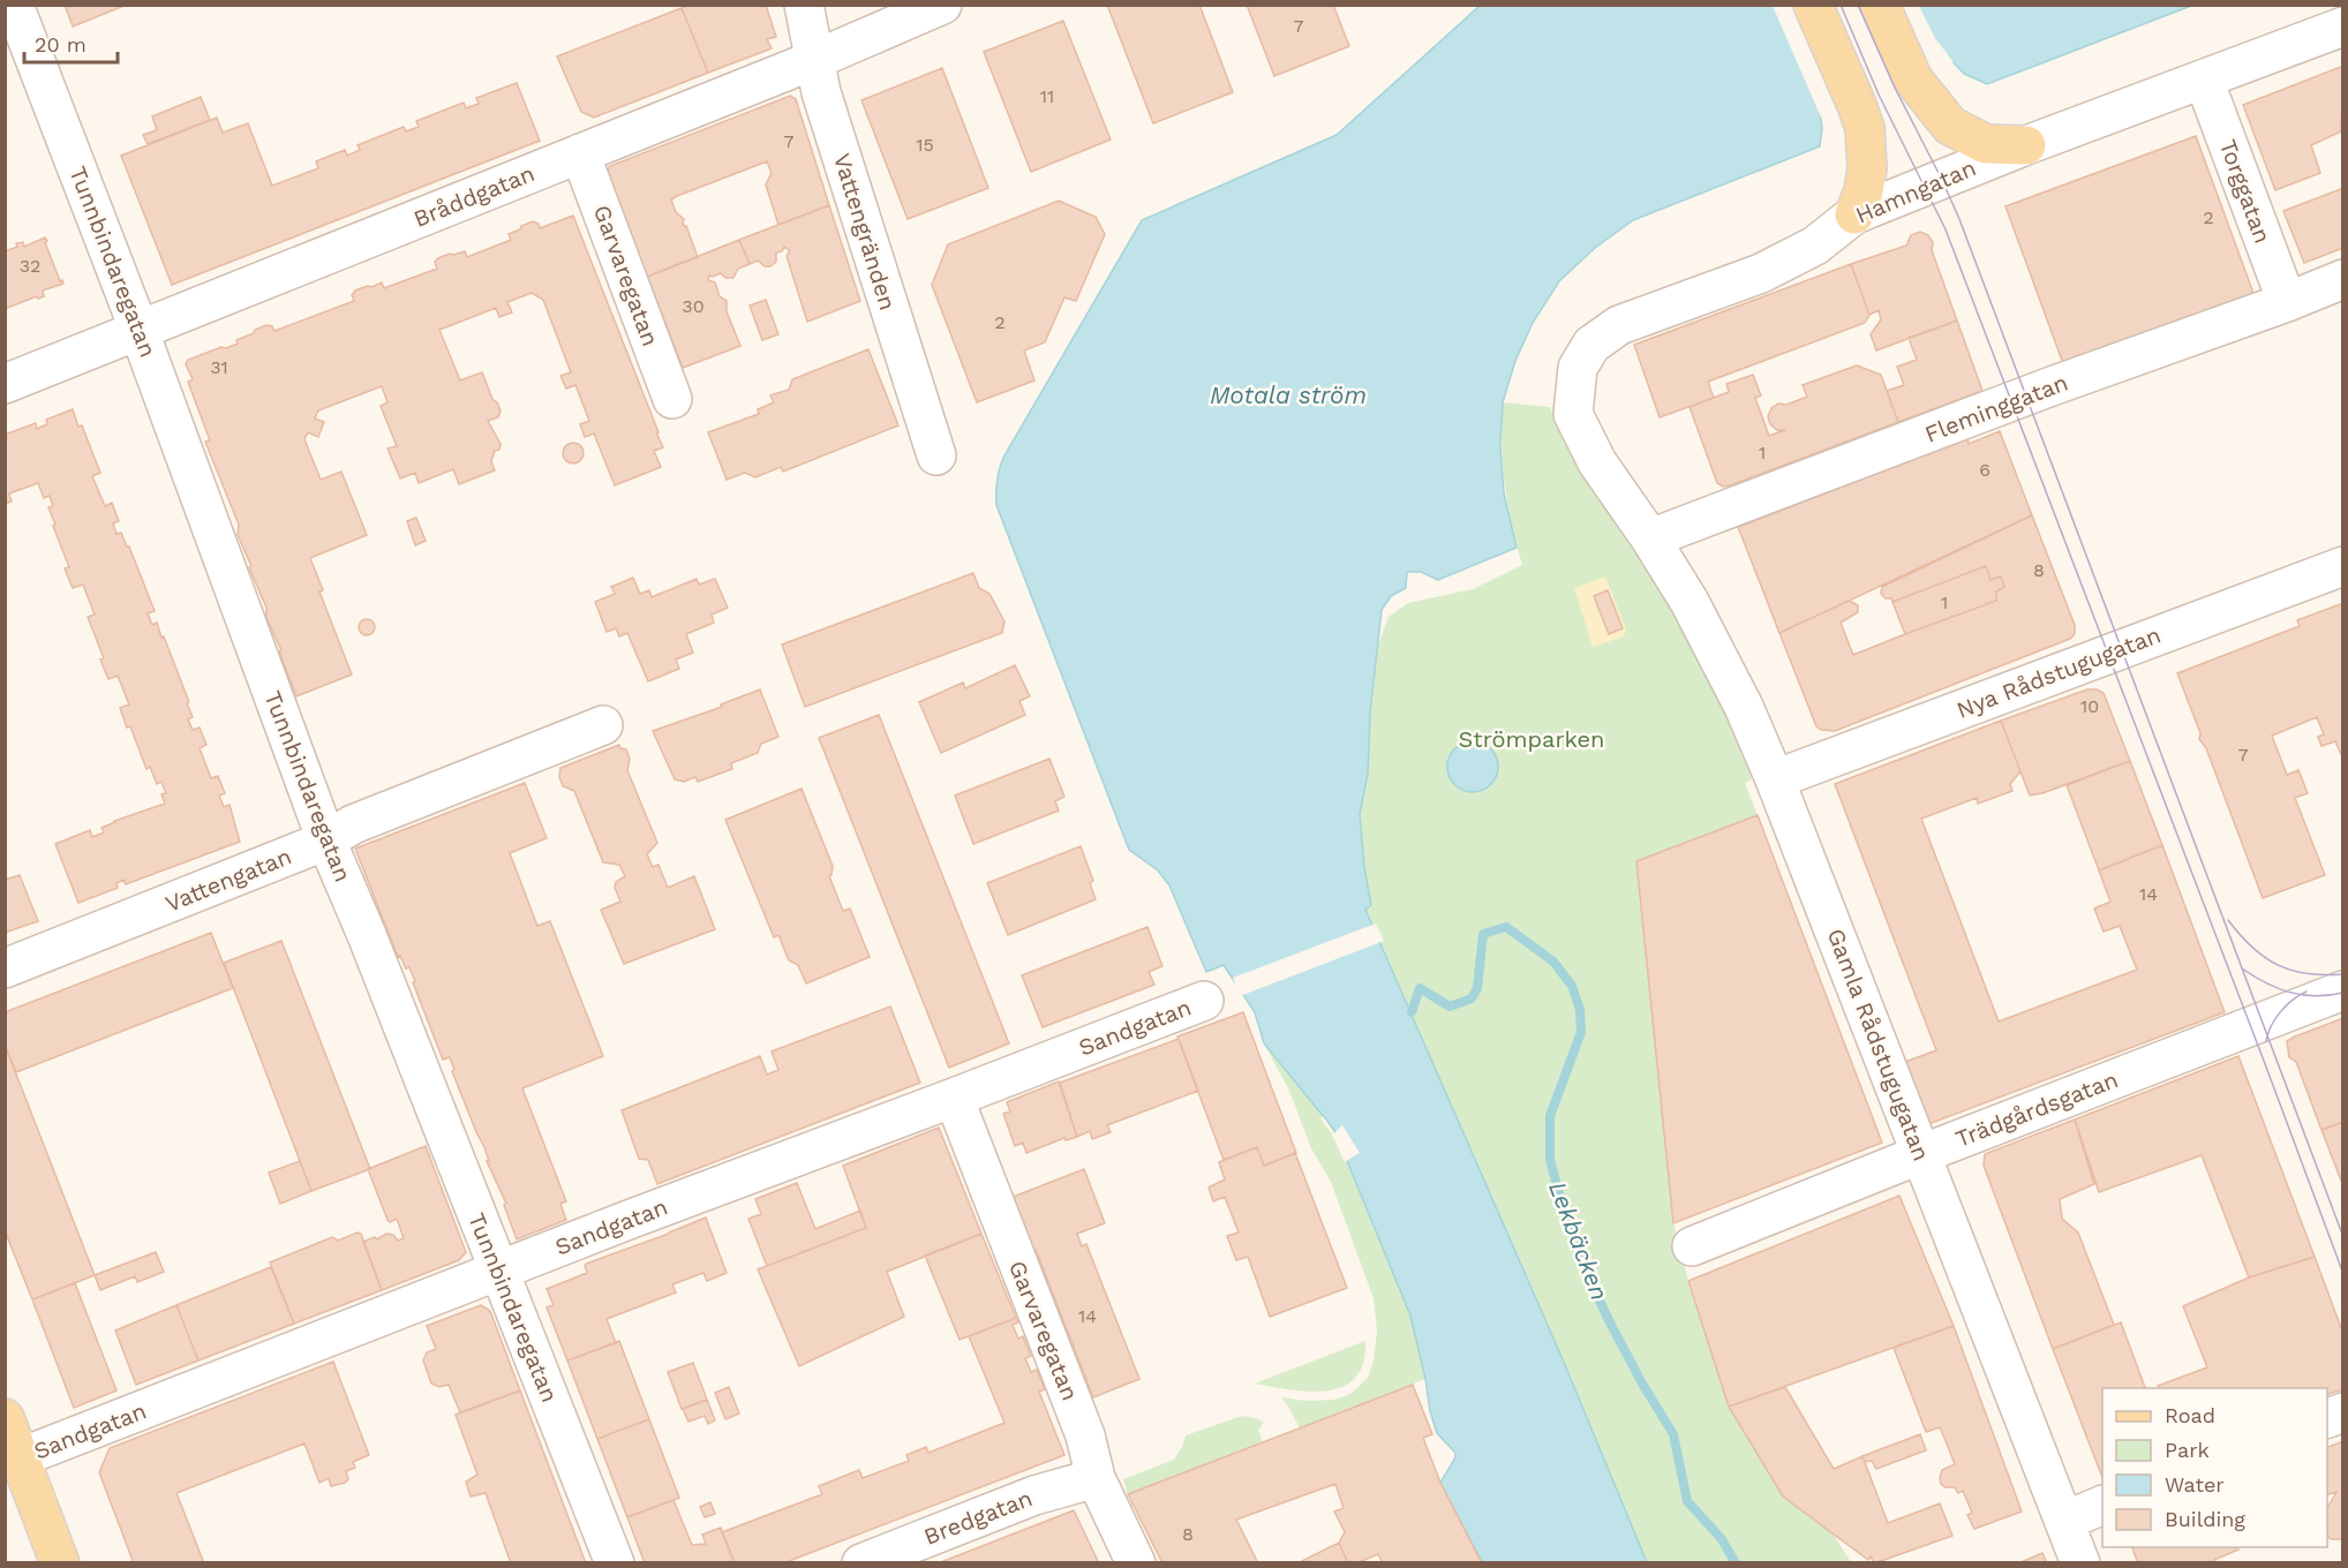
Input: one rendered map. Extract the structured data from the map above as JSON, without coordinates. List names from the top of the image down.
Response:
{
  "streets": {
    "street": [
      "Hamngatan",
      "Torggatan",
      "Bråddgatan",
      "Vattengränden",
      "Tunnbindaregatan",
      "Garvaregatan",
      "Fleminggatan",
      "Nya Rådstugugatan",
      "Vattengatan",
      "Sandgatan",
      "Gamla Rådstugugatan",
      "Trädgårdsgatan",
      "Bredgatan"
    ]
  },
  "crossings": [
    ["Hamngatan", "Torggatan"],
    ["Hamngatan", "Fleminggatan"],
    ["Hamngatan", "Gamla Rådstugugatan"],
    ["Torggatan", "Fleminggatan"],
    ["Bråddgatan", "Vattengränden"],
    ["Bråddgatan", "Tunnbindaregatan"],
    ["Bråddgatan", "Garvaregatan"],
    ["Tunnbindaregatan", "Vattengatan"],
    ["Tunnbindaregatan", "Sandgatan"],
    ["Garvaregatan", "Sandgatan"],
    ["Garvaregatan", "Bredgatan"],
    ["Fleminggatan", "Gamla Rådstugugatan"],
    ["Nya Rådstugugatan", "Gamla Rådstugugatan"],
    ["Gamla Rådstugugatan", "Trädgårdsgatan"]
  ],
  "water": ["Motala ström", "Lekbäcken"],
  "parks": ["Strömparken"],
  "house_numbers": [
    "7",
    "11",
    "7",
    "15",
    "2",
    "32",
    "30",
    "2",
    "31",
    "1",
    "6",
    "8",
    "1",
    "10",
    "7",
    "14",
    "14",
    "8"
  ],
  "legend": [
    "Road",
    "Park",
    "Water",
    "Building"
  ],
  "scale_bar": "20 m"
}
